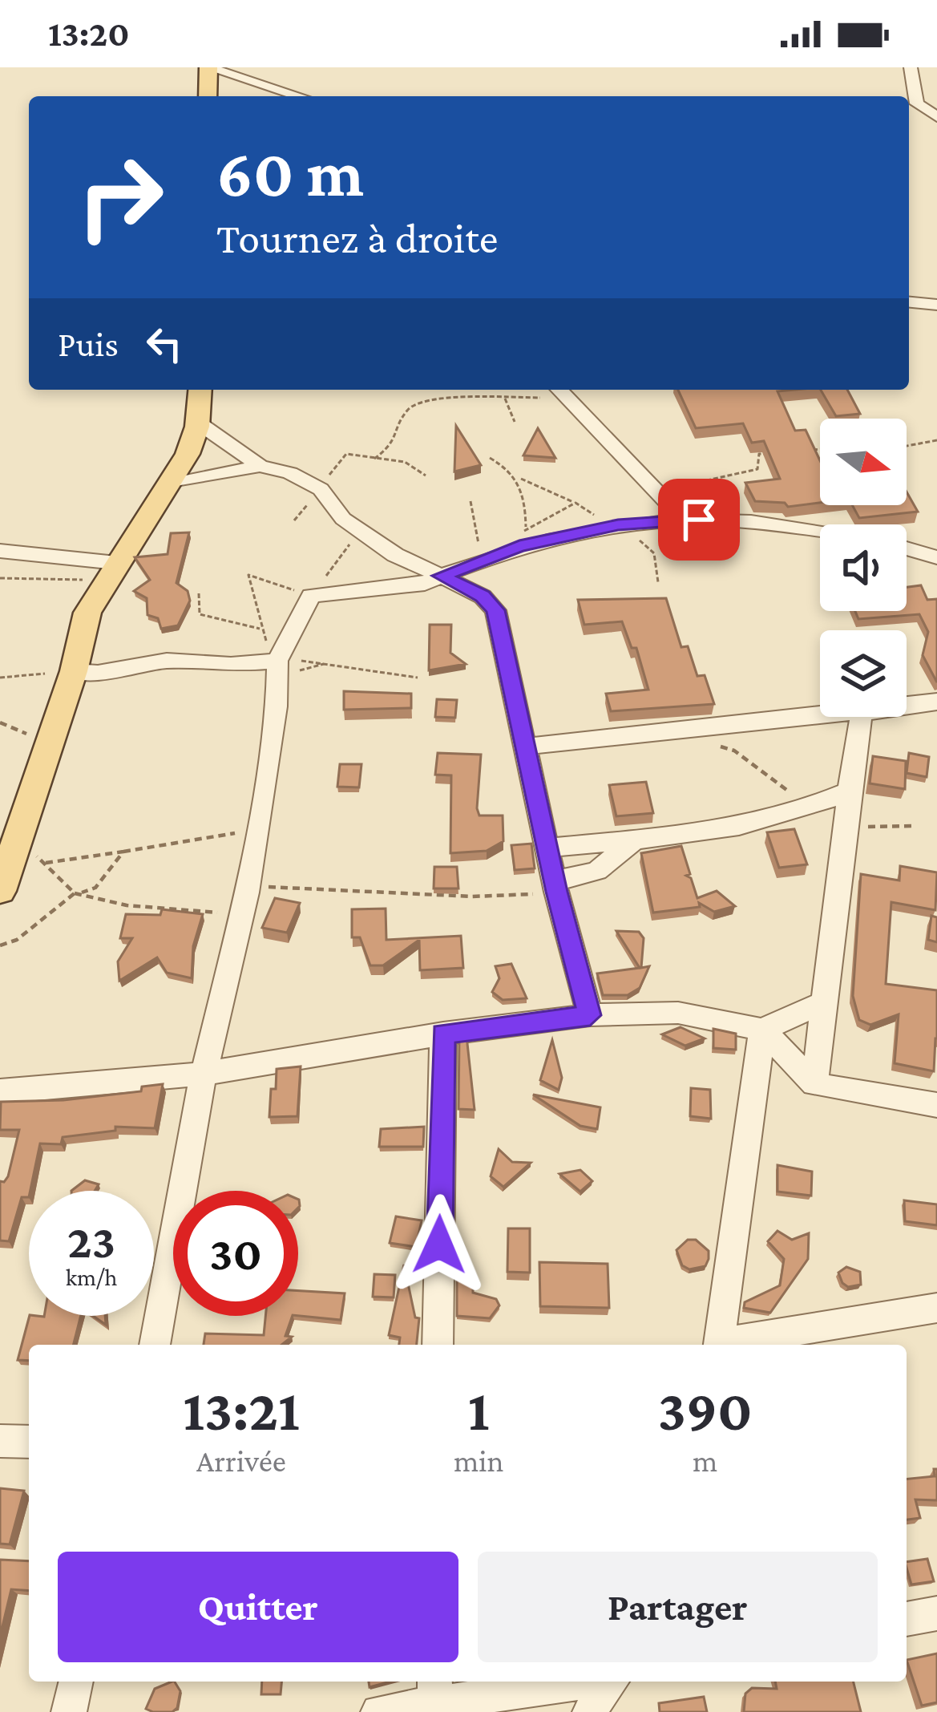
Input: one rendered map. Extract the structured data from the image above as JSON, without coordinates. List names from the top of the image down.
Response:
{
  "north": "right",
  "page": {
    "status": "13:20",
    "turn": ["60 m", "Tournez à droite"],
    "then": "Puis",
    "speed": "23 km/h",
    "limit": "30",
    "eta": [
      "13:21",
      "Arrivée",
      "1",
      "min",
      "390",
      "m"
    ],
    "buttons": ["Quitter", "Partager"]
  }
}
